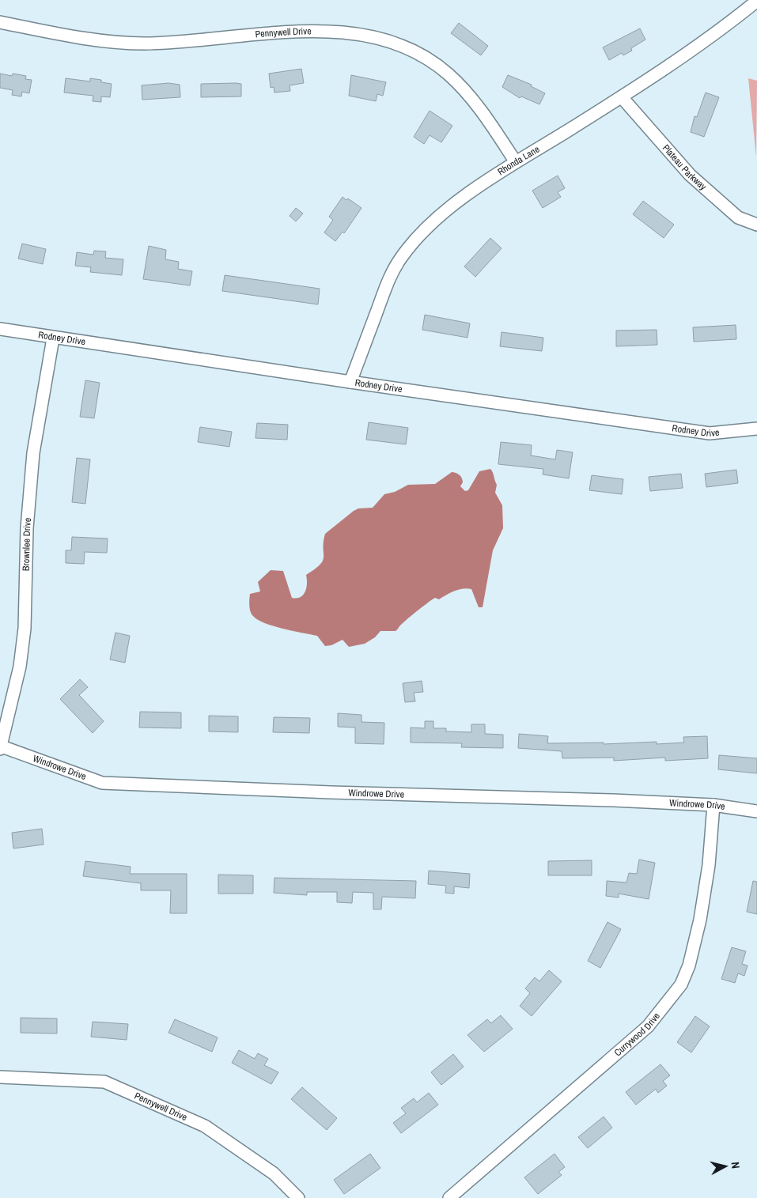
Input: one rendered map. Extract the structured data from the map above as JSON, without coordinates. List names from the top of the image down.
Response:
{
  "streets": {
    "street": [
      "Pennywell Drive",
      "Rhonda Lane",
      "Plateau Parkway",
      "Rodney Drive",
      "Brownlee Drive",
      "Windrowe Drive",
      "Currywood Drive"
    ]
  },
  "crossings": [
    ["Pennywell Drive", "Rhonda Lane"],
    ["Rhonda Lane", "Plateau Parkway"],
    ["Rhonda Lane", "Rodney Drive"],
    ["Rodney Drive", "Brownlee Drive"],
    ["Brownlee Drive", "Windrowe Drive"],
    ["Windrowe Drive", "Currywood Drive"]
  ],
  "north": "right"
}
